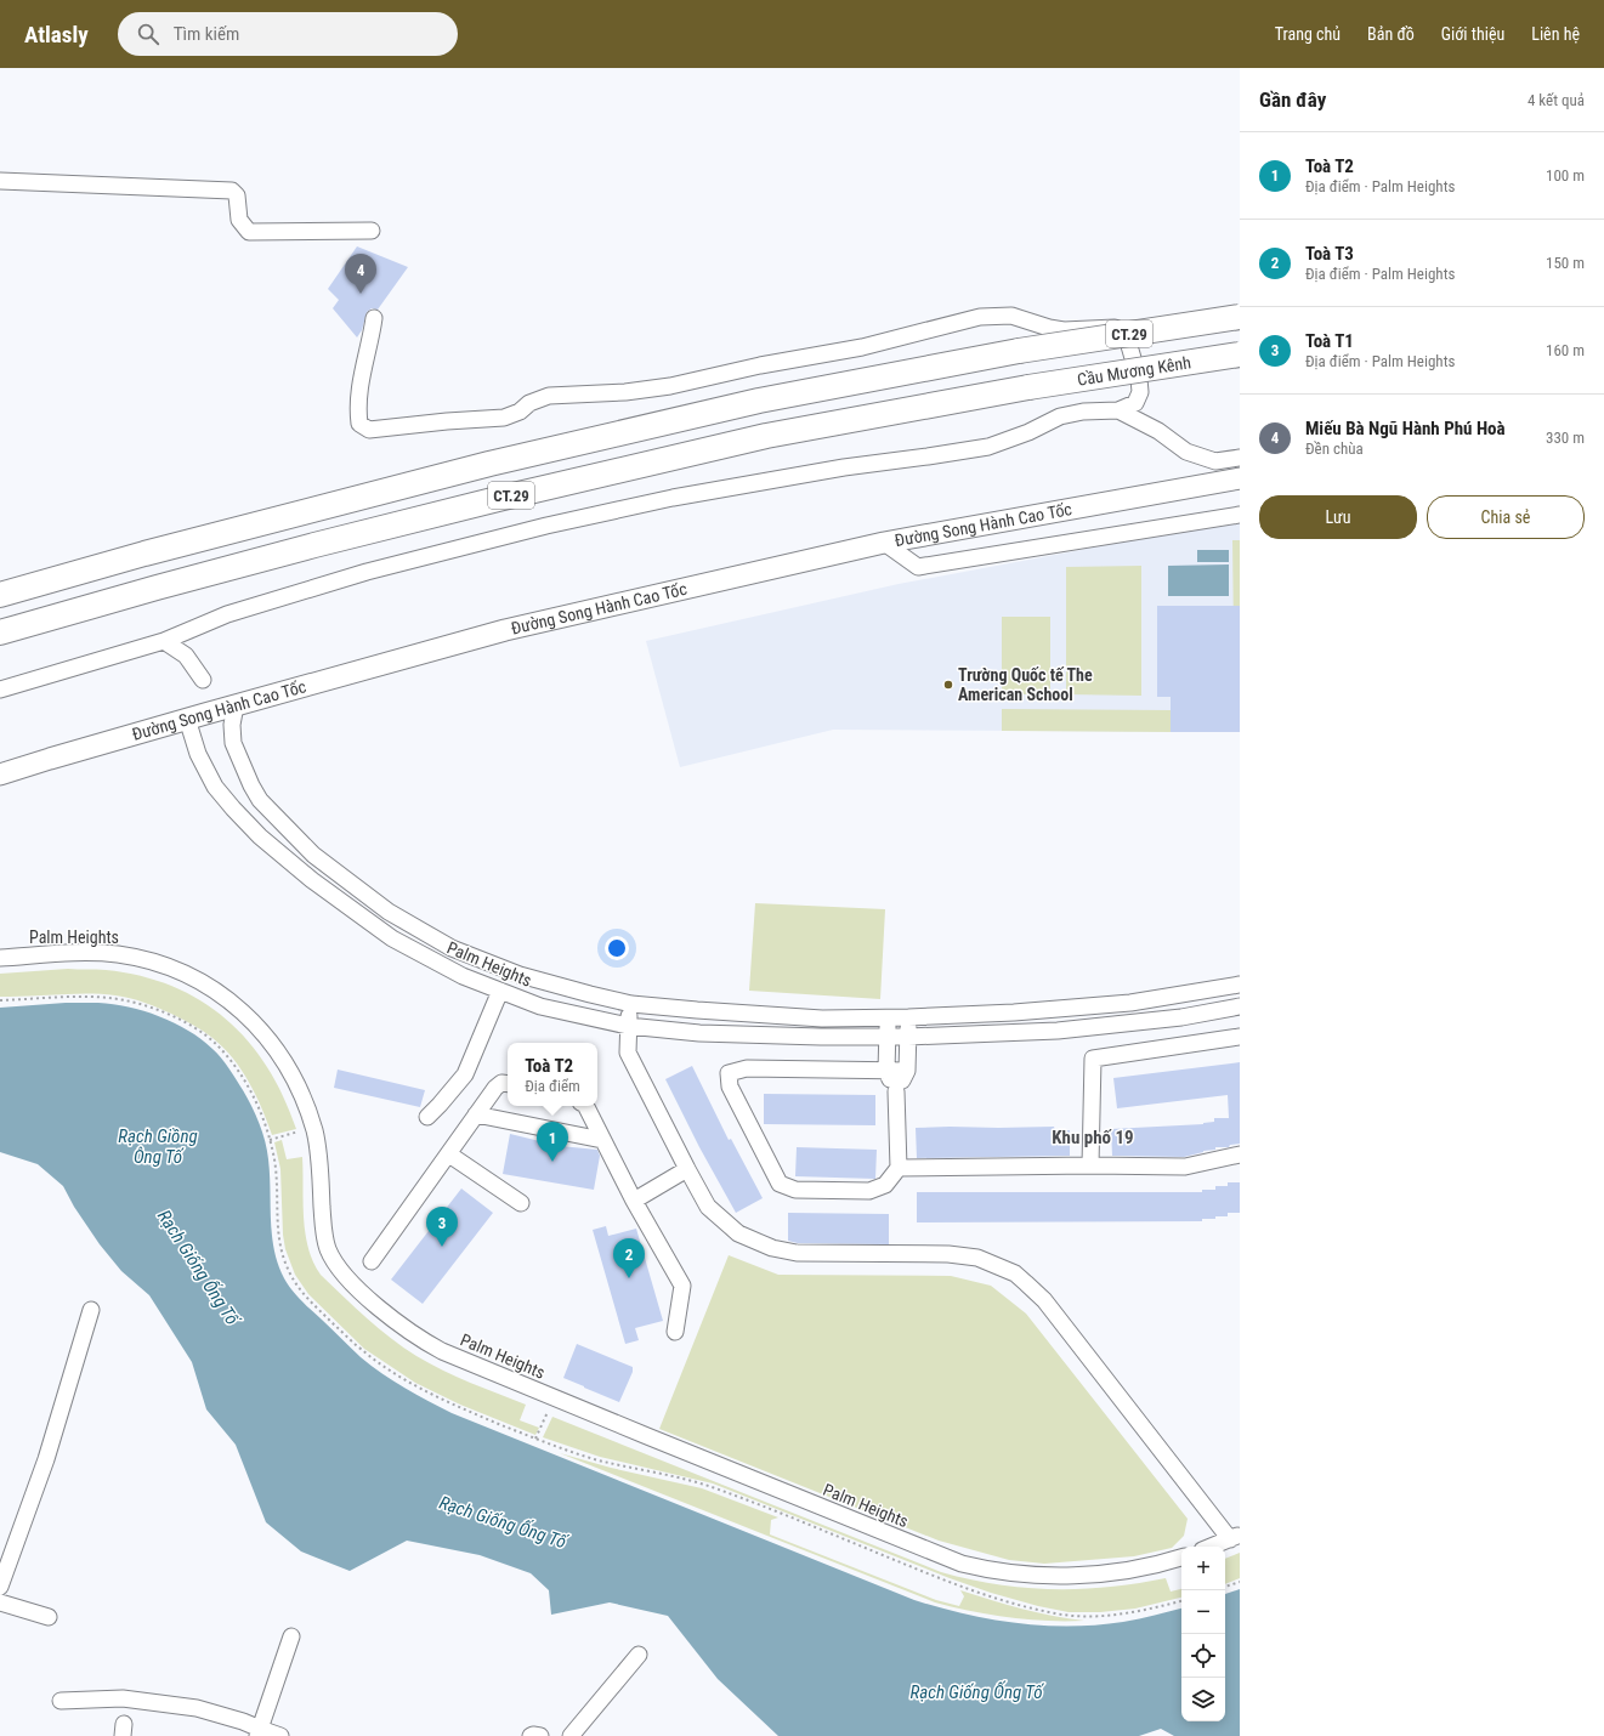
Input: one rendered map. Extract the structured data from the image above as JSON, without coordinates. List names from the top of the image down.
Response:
{
  "streets": {
    "highway": ["CT.29", "Cầu Mương Kênh"],
    "main road": ["Đường Song Hành Cao Tốc"],
    "street": ["Palm Heights"]
  },
  "crossings": [
    ["Đường Song Hành Cao Tốc", "Palm Heights"]
  ],
  "districts": ["Khu phố 19"],
  "water": ["Rạch Giồng Ông Tố", "Rạch Giống Ống Tố"],
  "places": ["Trường Quốc tế The American School"],
  "page": {
    "header": "Atlasly",
    "search": "Tìm kiếm",
    "nav": [
      "Trang chủ",
      "Bản đồ",
      "Giới thiệu",
      "Liên hệ"
    ],
    "heading": ["Gần đây", "4 kết quả"],
    "list": [
      {
        "mark": "1",
        "name": "Toà T2",
        "note": "Địa điểm · Palm Heights",
        "value": "100 m"
      },
      {
        "mark": "2",
        "name": "Toà T3",
        "note": "Địa điểm · Palm Heights",
        "value": "150 m"
      },
      {
        "mark": "3",
        "name": "Toà T1",
        "note": "Địa điểm · Palm Heights",
        "value": "160 m"
      },
      {
        "mark": "4",
        "name": "Miếu Bà Ngũ Hành Phú Hoà",
        "note": "Đền chùa",
        "value": "330 m"
      }
    ],
    "pins": [
      "4",
      "1",
      "3",
      "2"
    ],
    "buttons": ["Lưu", "Chia sẻ"],
    "popup": ["Toà T2", "Địa điểm"],
    "map_buttons": ["+", "−"]
  }
}
